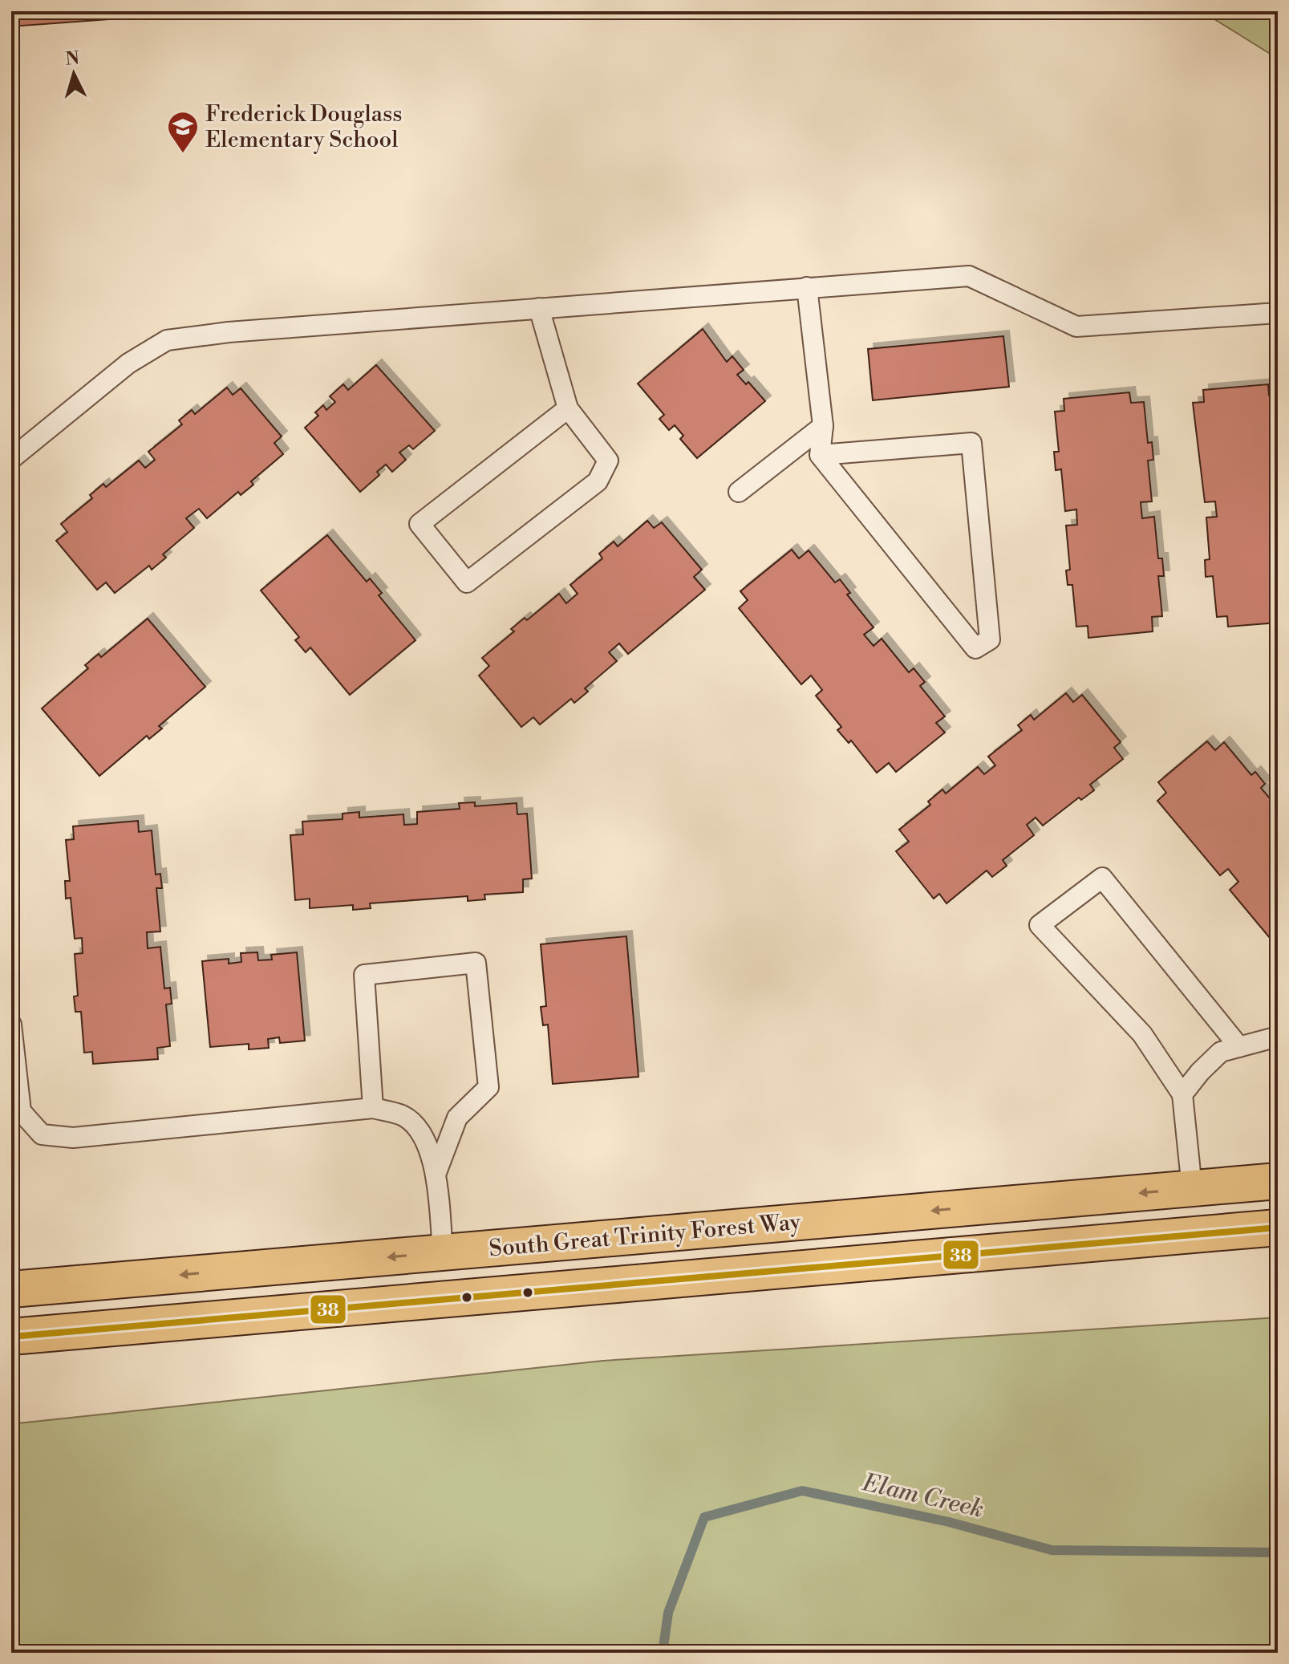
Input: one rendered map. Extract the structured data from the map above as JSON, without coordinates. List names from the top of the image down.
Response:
{
  "streets": {
    "main road": ["South Great Trinity Forest Way"]
  },
  "water": ["Elam Creek"],
  "places": {
    "school or university": ["Frederick Douglass Elementary School"]
  },
  "lines": ["transit line 38"],
  "north": "top"
}
